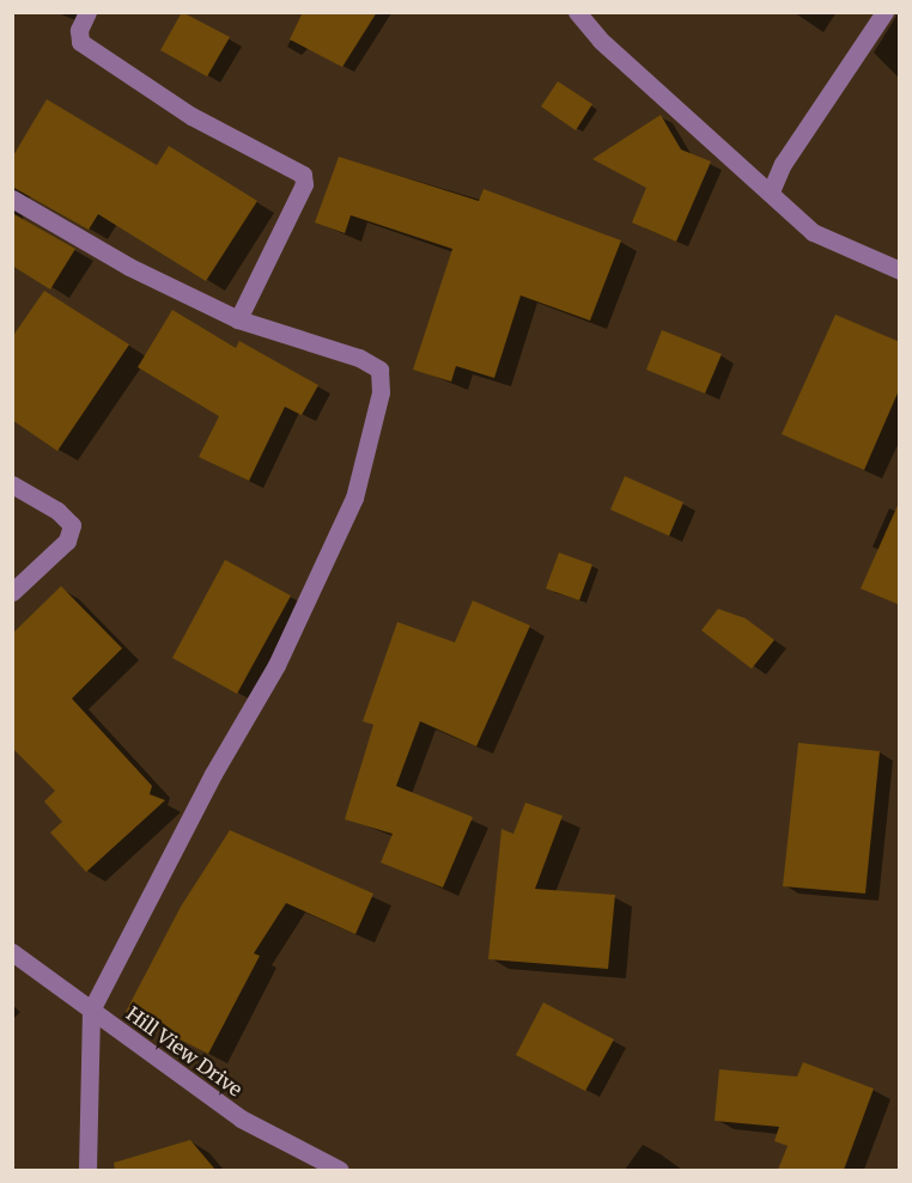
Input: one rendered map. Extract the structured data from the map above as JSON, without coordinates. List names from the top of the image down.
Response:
{
  "streets": {
    "street": ["Hill View Drive"]
  }
}
